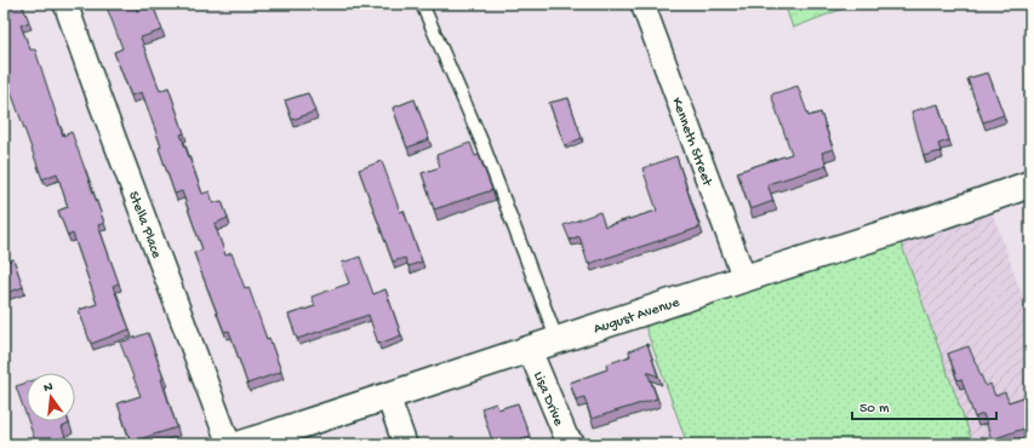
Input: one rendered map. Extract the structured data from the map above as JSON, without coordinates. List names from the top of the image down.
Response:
{
  "streets": {
    "street": [
      "Kenneth Street",
      "Stella Place",
      "August Avenue",
      "Lisa Drive"
    ]
  },
  "crossings": [
    ["Kenneth Street", "August Avenue"],
    ["August Avenue", "Lisa Drive"]
  ],
  "scale_bar": "50 m",
  "north": "top"
}
